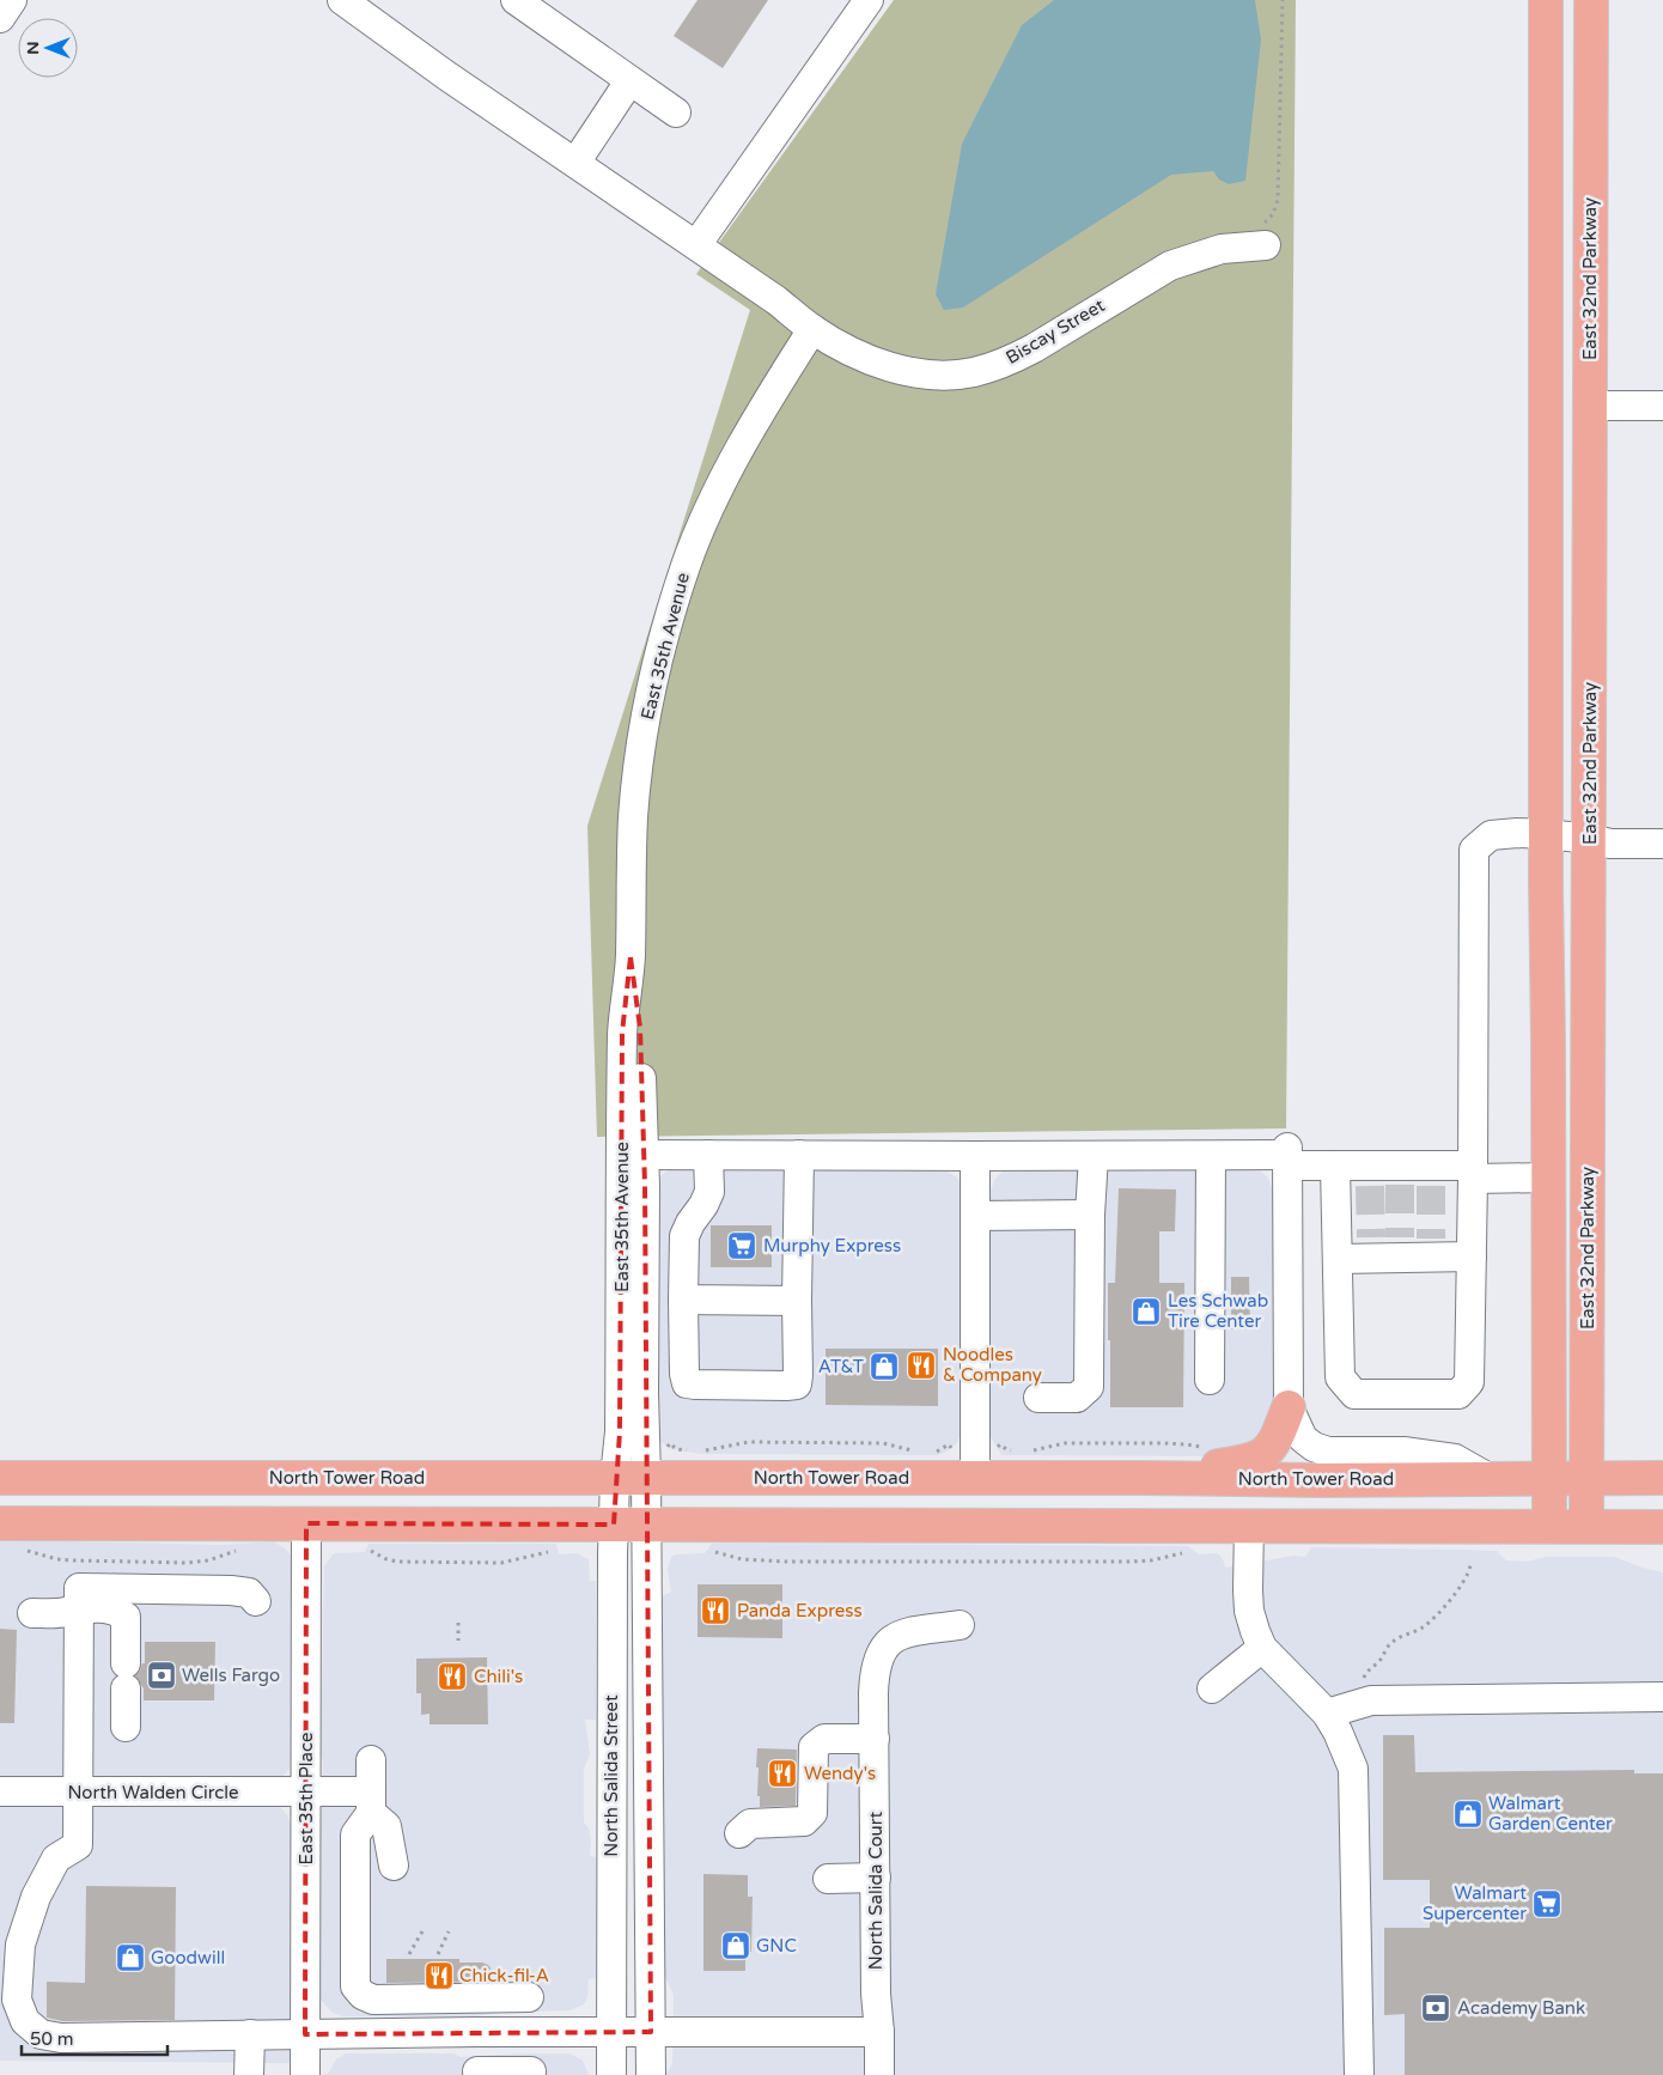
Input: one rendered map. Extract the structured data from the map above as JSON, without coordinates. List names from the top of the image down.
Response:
{
  "streets": {
    "main road": ["East 32nd Parkway", "North Tower Road"],
    "street": [
      "Biscay Street",
      "East 35th Avenue",
      "North Salida Street",
      "North Walden Circle",
      "East 35th Place",
      "North Salida Court"
    ]
  },
  "crossings": [
    ["East 32nd Parkway", "North Tower Road"],
    ["Biscay Street", "East 35th Avenue"],
    ["East 35th Avenue", "North Tower Road"],
    ["East 35th Avenue", "North Salida Street"],
    ["North Tower Road", "North Salida Street"],
    ["North Walden Circle", "East 35th Place"]
  ],
  "places": {
    "supermarket": ["Murphy Express", "Walmart Supercenter"],
    "shop": [
      "Les Schwab Tire Center",
      "AT&T",
      "Walmart Garden Center",
      "GNC",
      "Goodwill"
    ],
    "restaurant": [
      "Noodles & Company",
      "Panda Express",
      "Chili's",
      "Wendy's",
      "Chick-fil-A"
    ],
    "bank": ["Wells Fargo", "Academy Bank"]
  },
  "scale_bar": "50 m",
  "north": "left"
}
